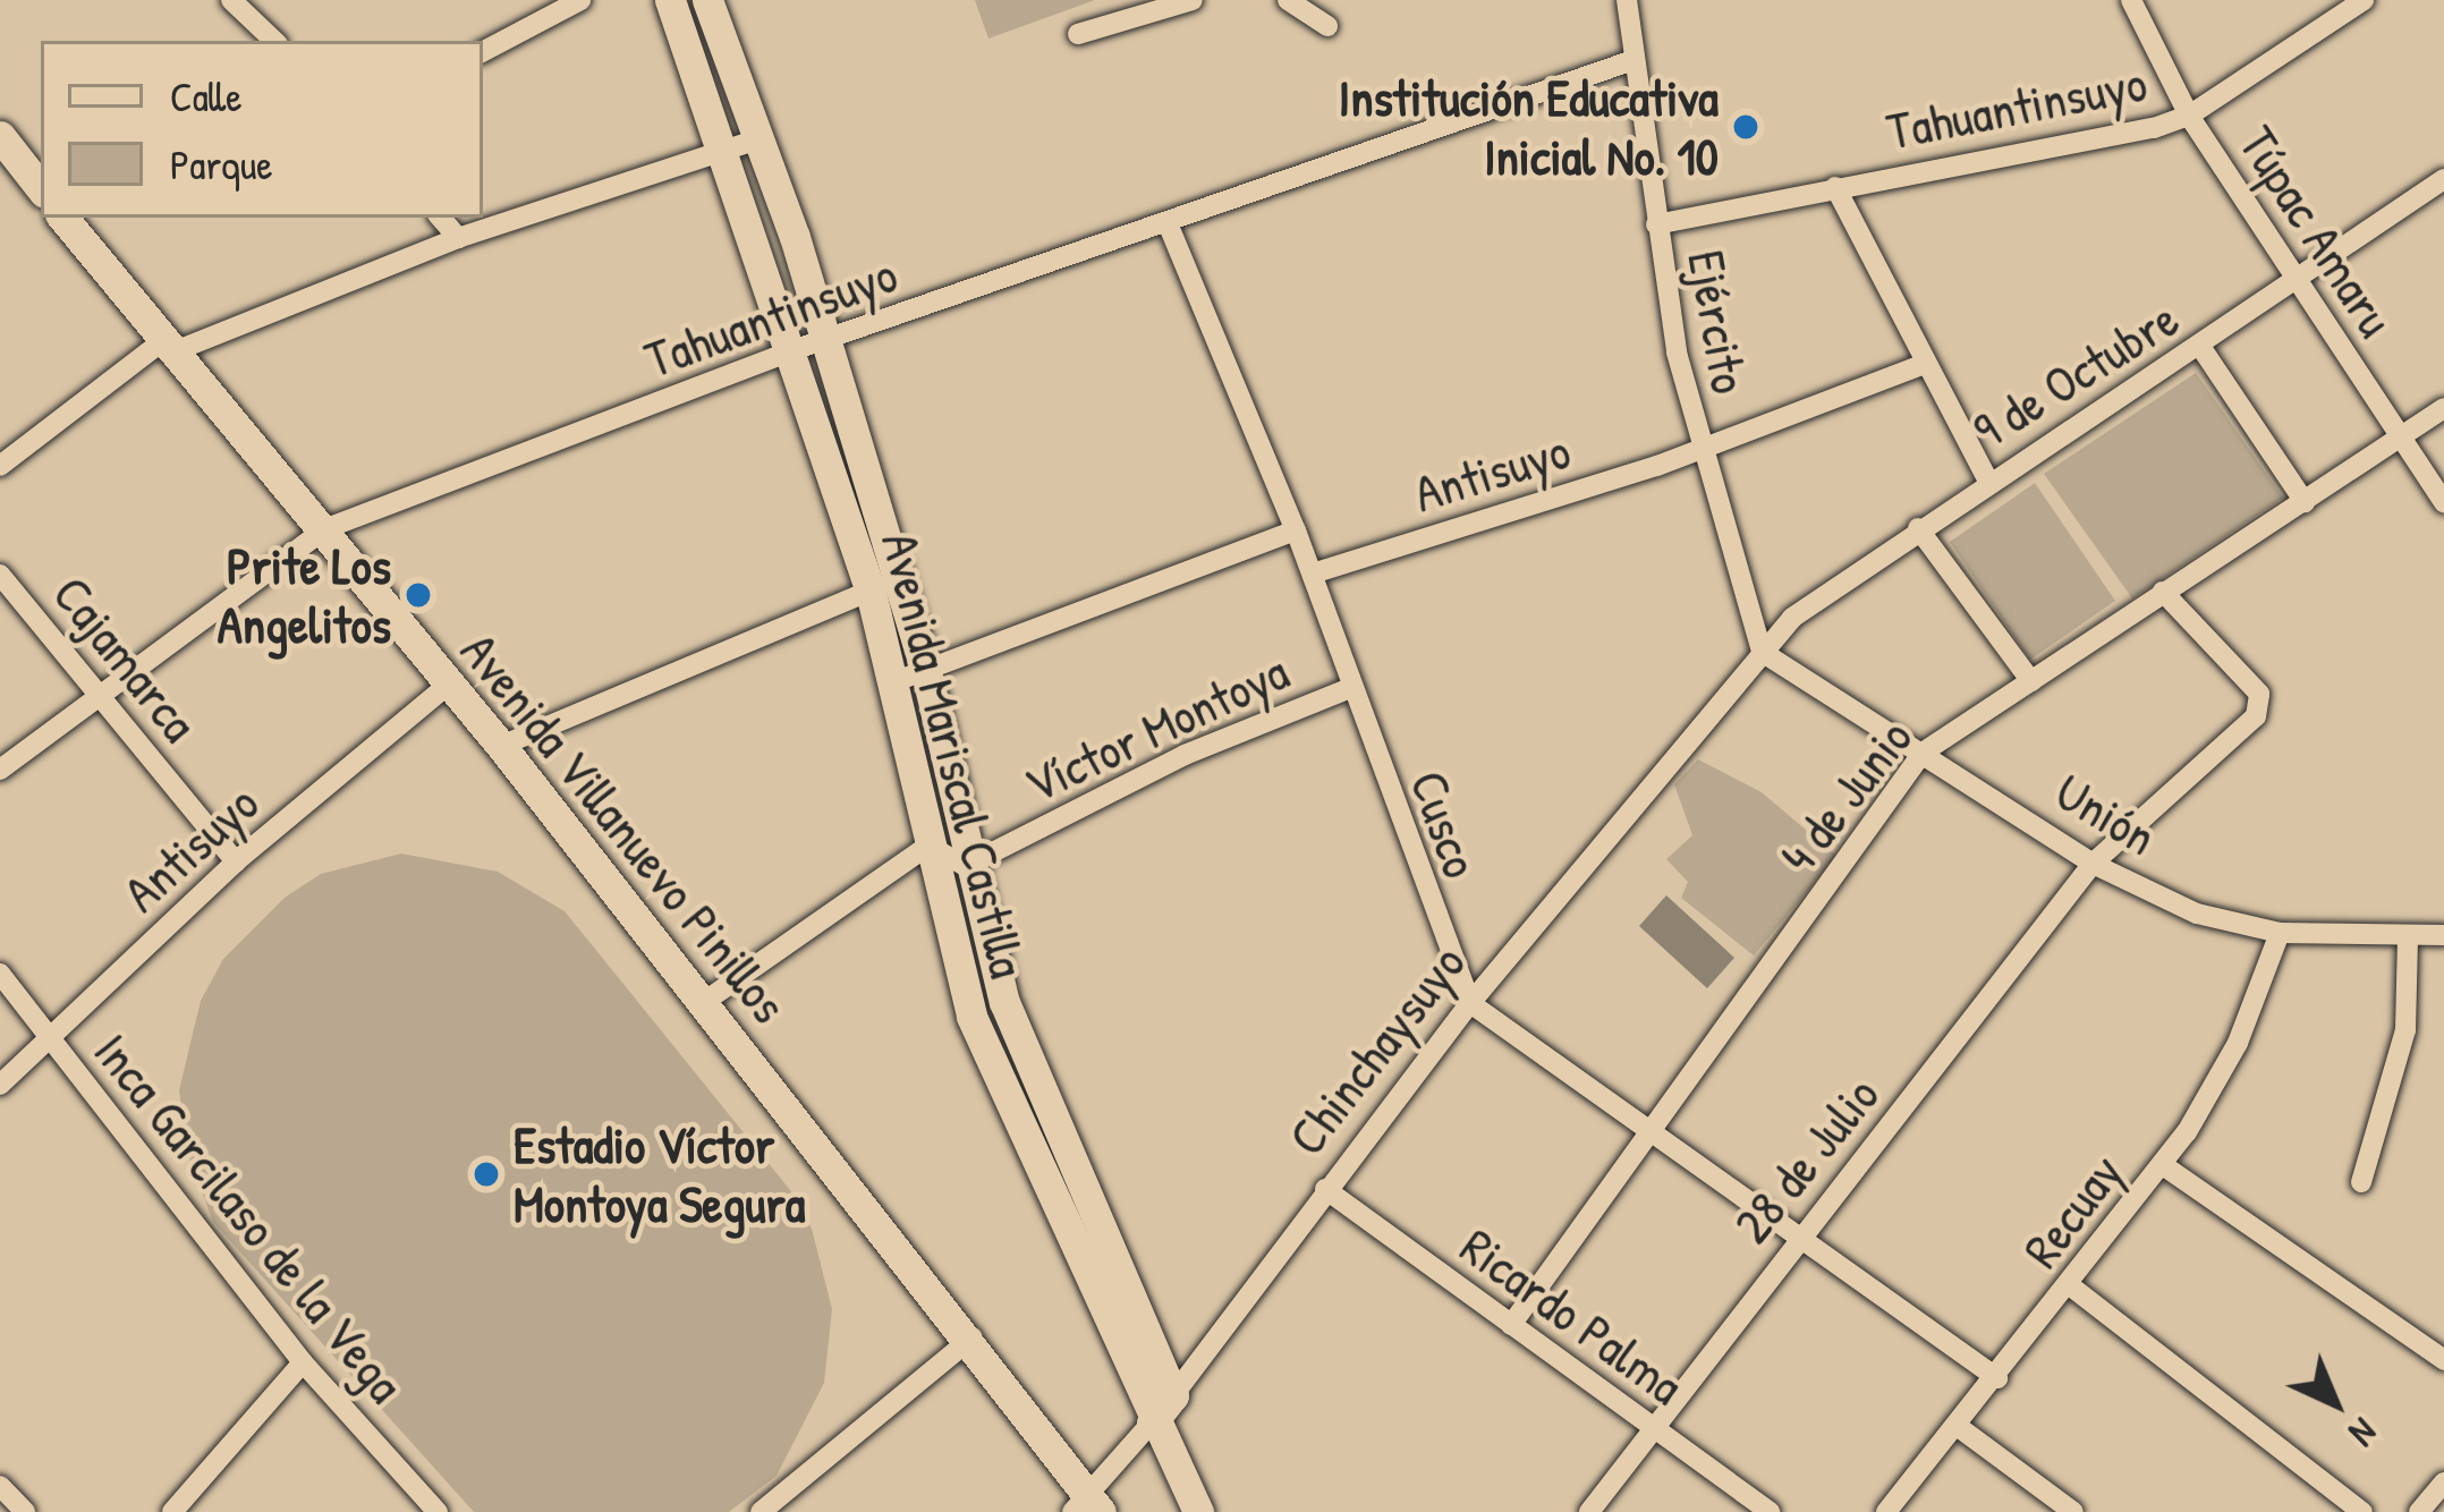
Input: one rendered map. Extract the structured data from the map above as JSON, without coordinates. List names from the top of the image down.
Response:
{
  "streets": {
    "street": [
      "Tahuantinsuyo",
      "Túpac Amaru",
      "Ejército",
      "9 de Octubre",
      "Antisuyo",
      "Cajamarca",
      "Víctor Montoya",
      "Avenida Mariscal Castilla",
      "4 de Junio",
      "Unión",
      "Cusco",
      "Avenida Villanuevo Pinillos",
      "Chinchaysuyo",
      "28 de Julio",
      "Recuay",
      "Inca Garcilaso de la Vega",
      "Ricardo Palma"
    ]
  },
  "crossings": [
    ["Tahuantinsuyo", "Túpac Amaru"],
    ["Tahuantinsuyo", "Ejército"],
    ["Tahuantinsuyo", "Cajamarca"],
    ["Tahuantinsuyo", "Avenida Mariscal Castilla"],
    ["Tahuantinsuyo", "Cusco"],
    ["Tahuantinsuyo", "Avenida Villanuevo Pinillos"],
    ["Túpac Amaru", "9 de Octubre"],
    ["Túpac Amaru", "4 de Junio"],
    ["Ejército", "9 de Octubre"],
    ["Ejército", "Antisuyo"],
    ["Ejército", "Unión"],
    ["Ejército", "Chinchaysuyo"],
    ["9 de Octubre", "Unión"],
    ["9 de Octubre", "Chinchaysuyo"],
    ["Antisuyo", "Cajamarca"],
    ["Antisuyo", "Cusco"],
    ["Antisuyo", "Avenida Villanuevo Pinillos"],
    ["Antisuyo", "Inca Garcilaso de la Vega"],
    ["Víctor Montoya", "Avenida Mariscal Castilla"],
    ["Víctor Montoya", "Cusco"],
    ["Avenida Mariscal Castilla", "Chinchaysuyo"],
    ["4 de Junio", "Unión"],
    ["4 de Junio", "28 de Julio"],
    ["4 de Junio", "Ricardo Palma"],
    ["Unión", "Chinchaysuyo"],
    ["Unión", "28 de Julio"],
    ["Unión", "Recuay"],
    ["Cusco", "Chinchaysuyo"],
    ["Avenida Villanuevo Pinillos", "Chinchaysuyo"],
    ["Chinchaysuyo", "Ricardo Palma"],
    ["28 de Julio", "Ricardo Palma"]
  ],
  "places": ["Institución Educativa Inicial No. 10", "Prite Los Angelitos", "Estadio Víctor Montoya Segura"],
  "legend": ["Calle", "Parque"],
  "north": "bottom right"
}
